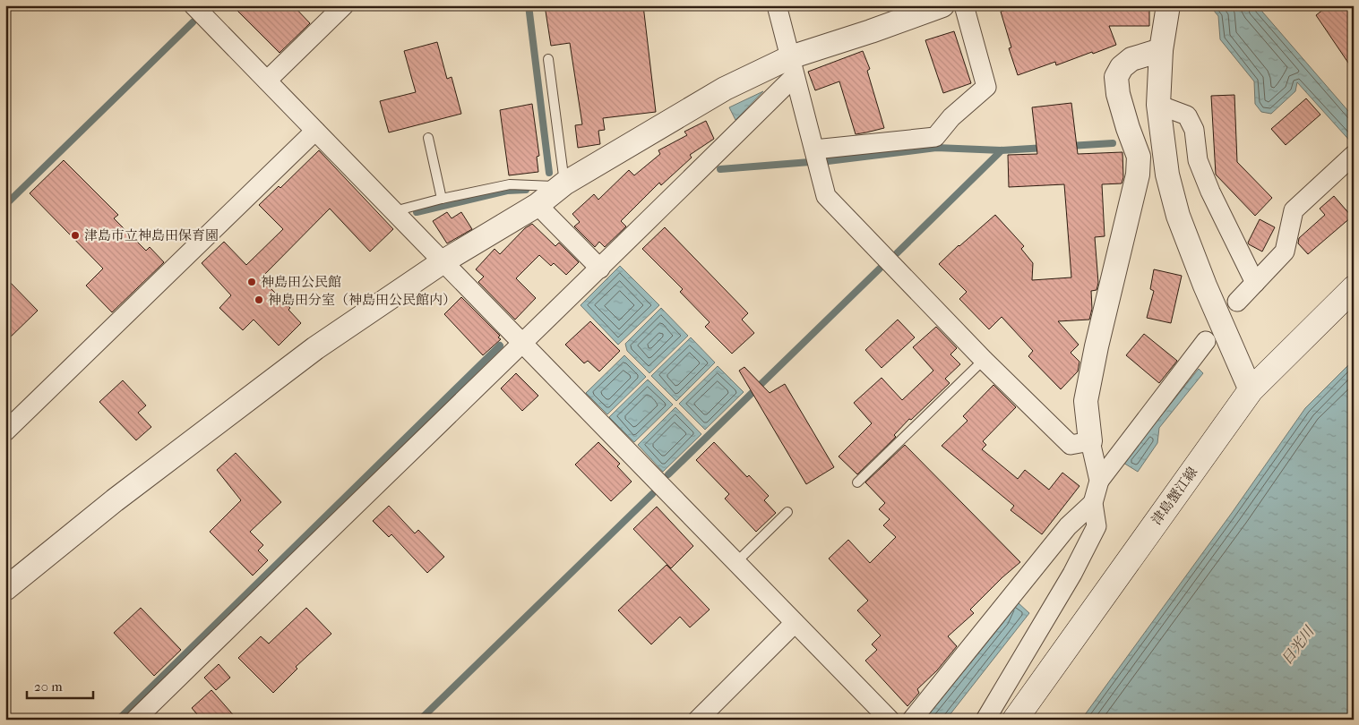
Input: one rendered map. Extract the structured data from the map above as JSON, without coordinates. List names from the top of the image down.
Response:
{
  "streets": {
    "main road": ["津島蟹江線"]
  },
  "water": ["日光川"],
  "places": ["津島市立神島田保育園", "神島田公民館", "神島田分室（神島田公民館内）"],
  "scale_bar": "20 m"
}
